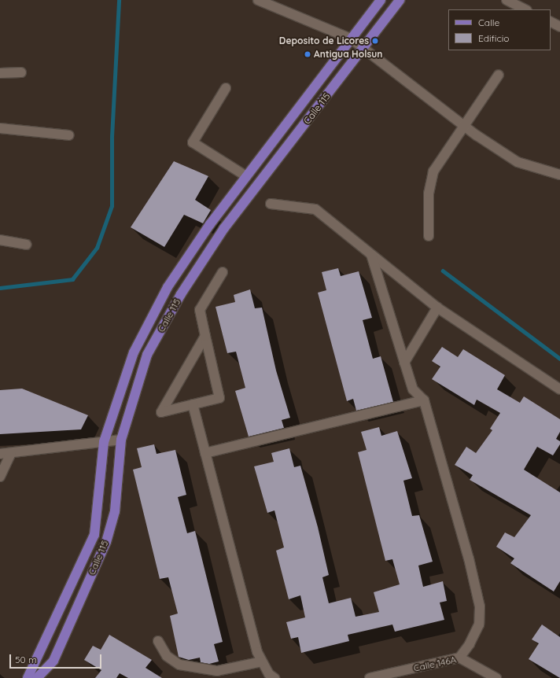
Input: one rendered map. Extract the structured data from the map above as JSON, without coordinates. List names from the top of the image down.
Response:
{
  "streets": {
    "main road": ["Calle 115"],
    "street": ["Calle 146A"]
  },
  "places": ["Deposito de Licores", "Antigua Holsun"],
  "legend": ["Calle", "Edificio"],
  "scale_bar": "50 m"
}
